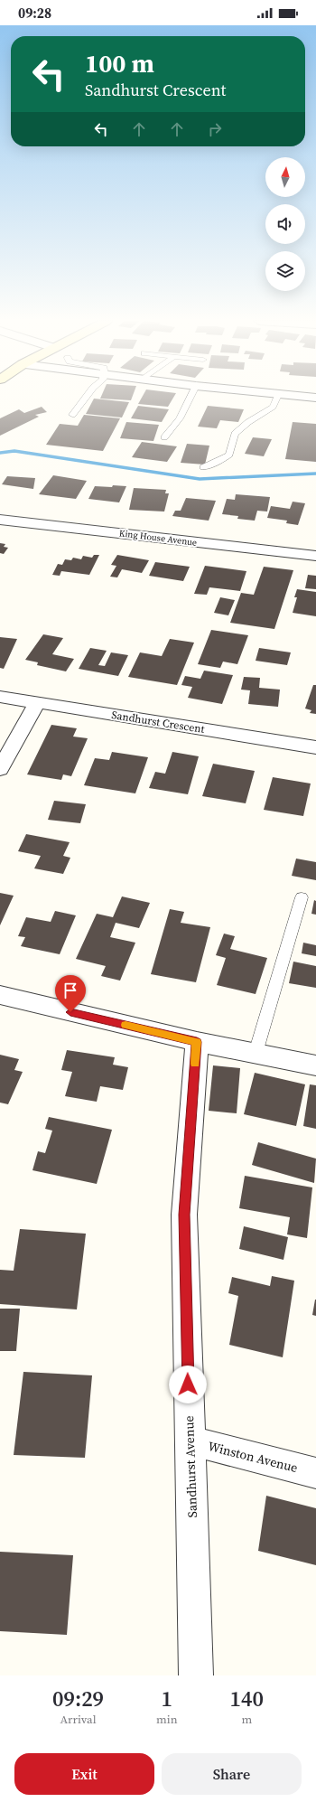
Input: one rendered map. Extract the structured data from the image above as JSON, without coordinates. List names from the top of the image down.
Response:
{
  "streets": {
    "street": [
      "King House Avenue",
      "Sandhurst Crescent",
      "Winston Avenue",
      "Sandhurst Avenue"
    ]
  },
  "crossings": [
    ["Winston Avenue", "Sandhurst Avenue"]
  ],
  "north": "top",
  "page": {
    "status": "09:28",
    "turn": ["100 m", "Sandhurst Crescent"],
    "eta": [
      "09:29",
      "Arrival",
      "1",
      "min",
      "140",
      "m"
    ],
    "buttons": ["Exit", "Share"]
  }
}
